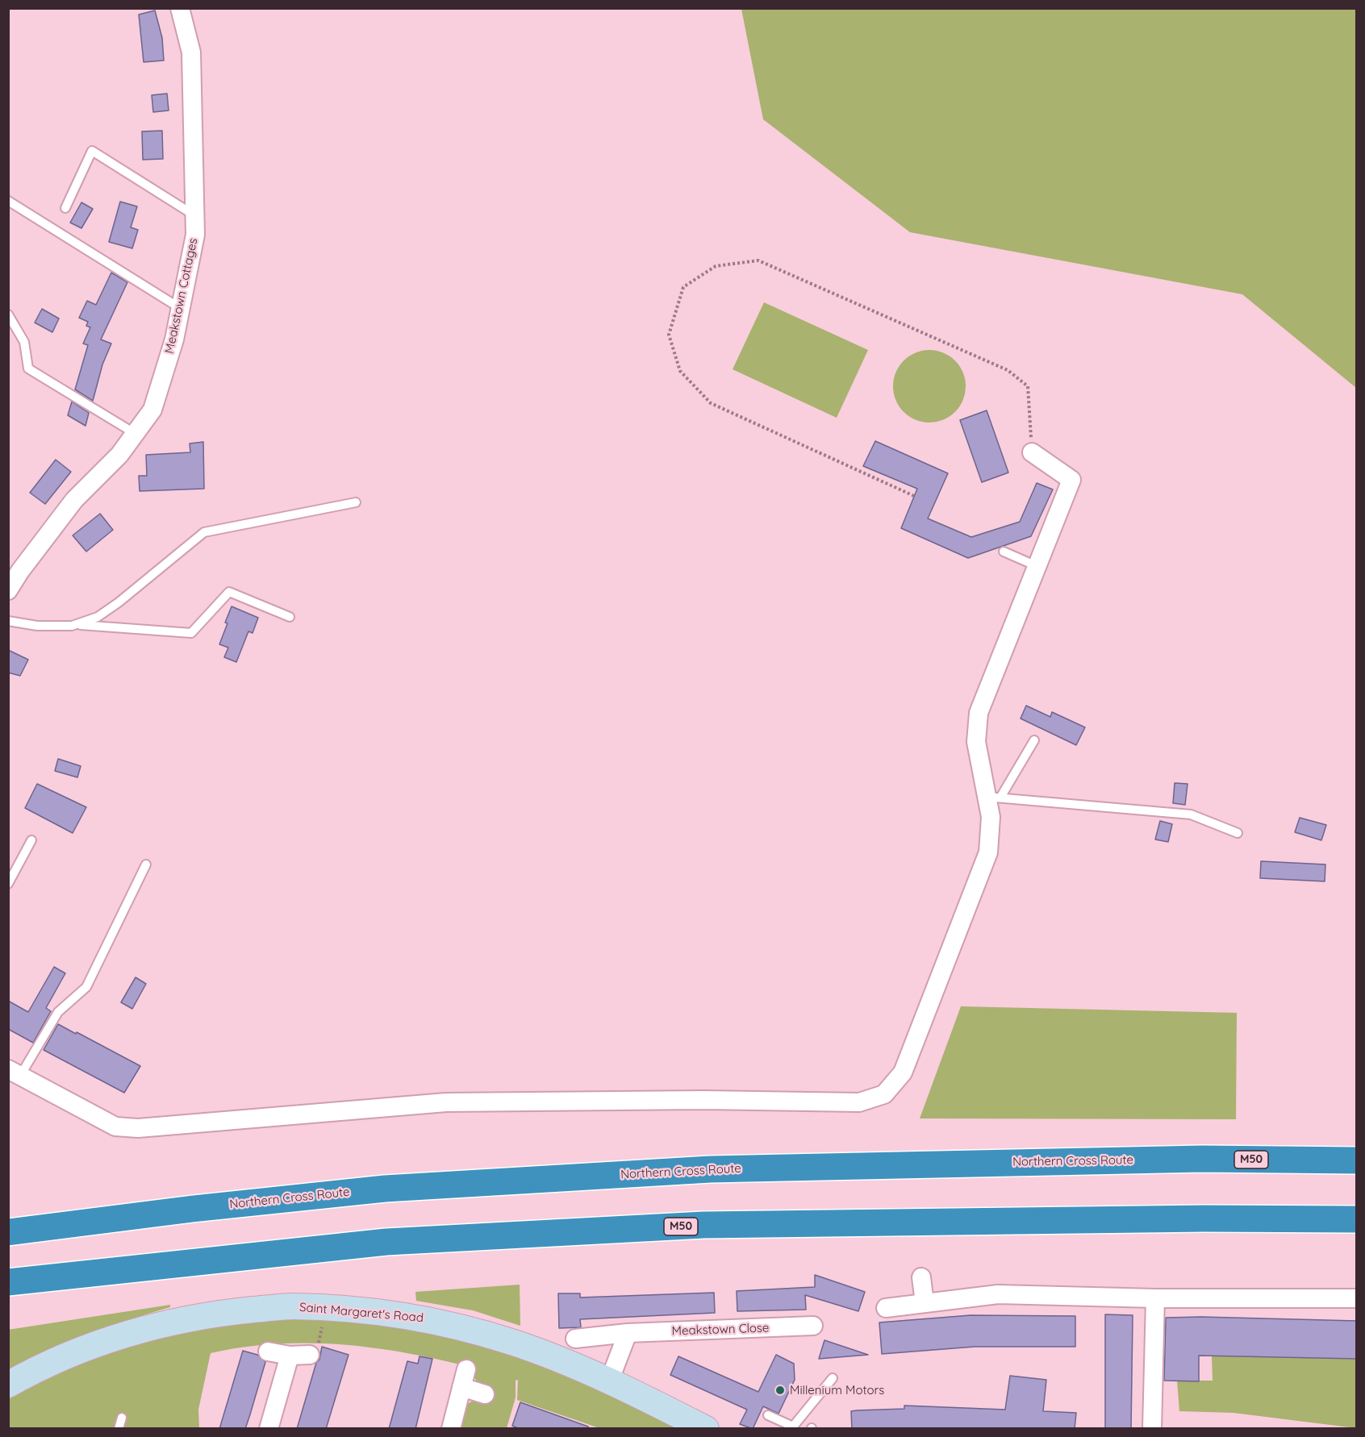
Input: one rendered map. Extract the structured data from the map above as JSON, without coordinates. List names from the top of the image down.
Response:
{
  "streets": {
    "highway": ["M50", "Northern Cross Route"],
    "main road": ["Saint Margaret's Road"],
    "street": ["Meakstown Cottages", "Meakstown Close"]
  },
  "places": ["Millenium Motors"]
}
